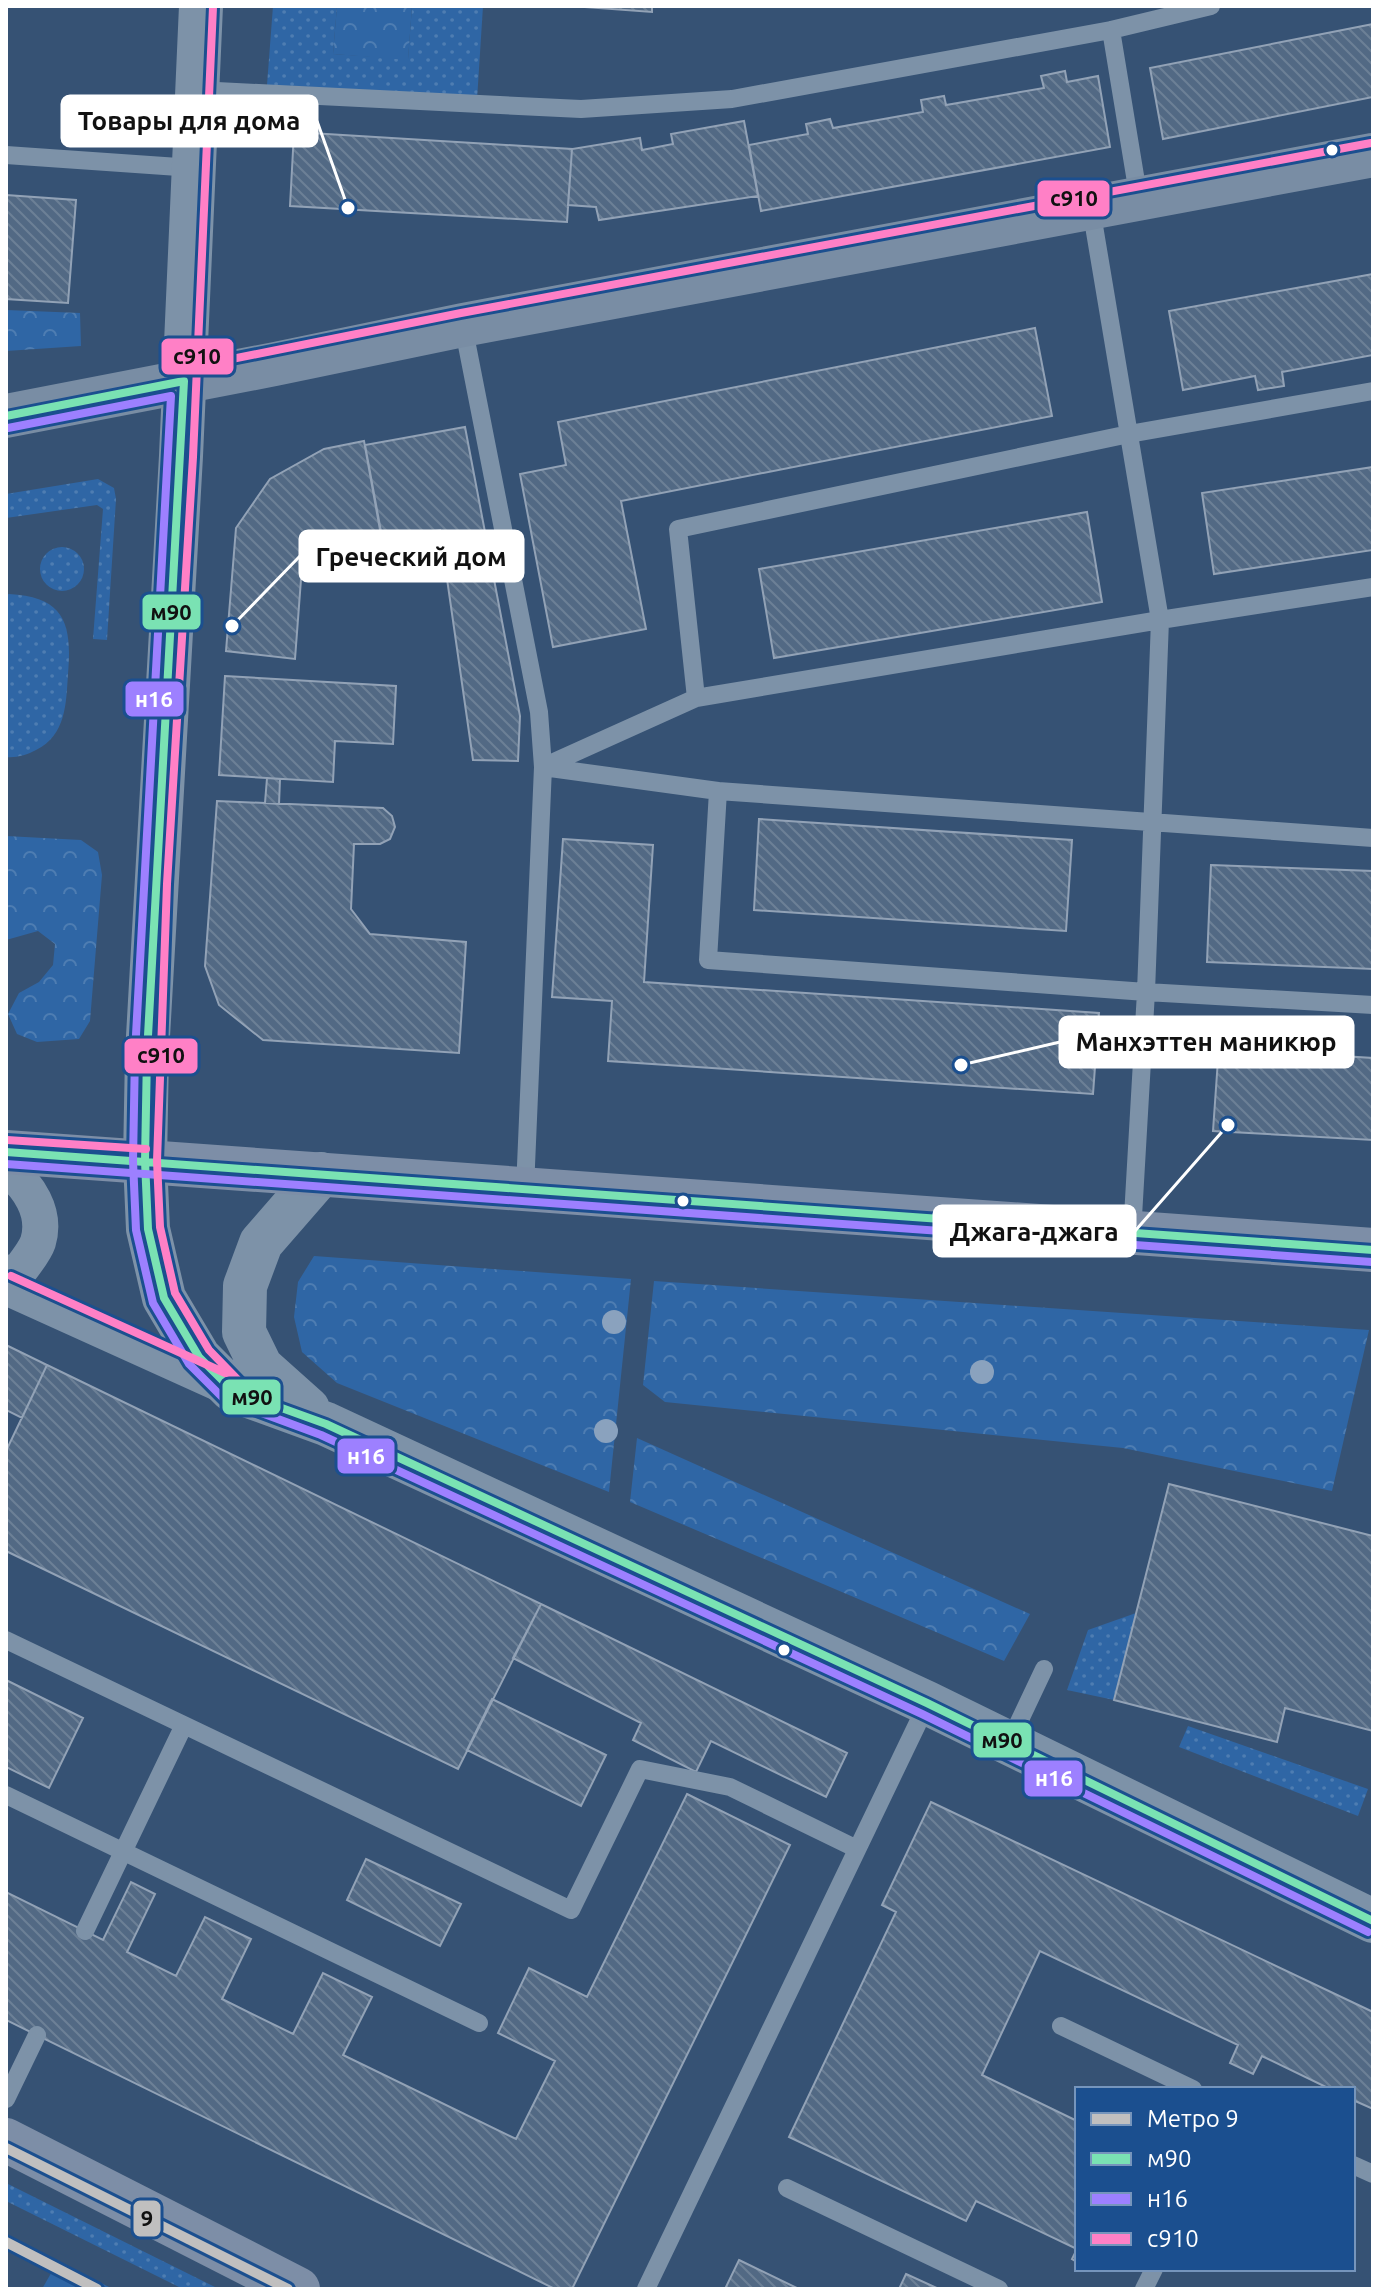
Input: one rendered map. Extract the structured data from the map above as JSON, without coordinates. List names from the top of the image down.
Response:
{
  "places": [
    "Товары для дома",
    "Греческий дом",
    "Манхэттен маникюр",
    "Джага-джага"
  ],
  "lines": [
    "transit line с910",
    "transit line м90",
    "transit line н16",
    "metro line 9"
  ],
  "legend": [
    "Метро 9",
    "м90",
    "н16",
    "с910"
  ]
}
